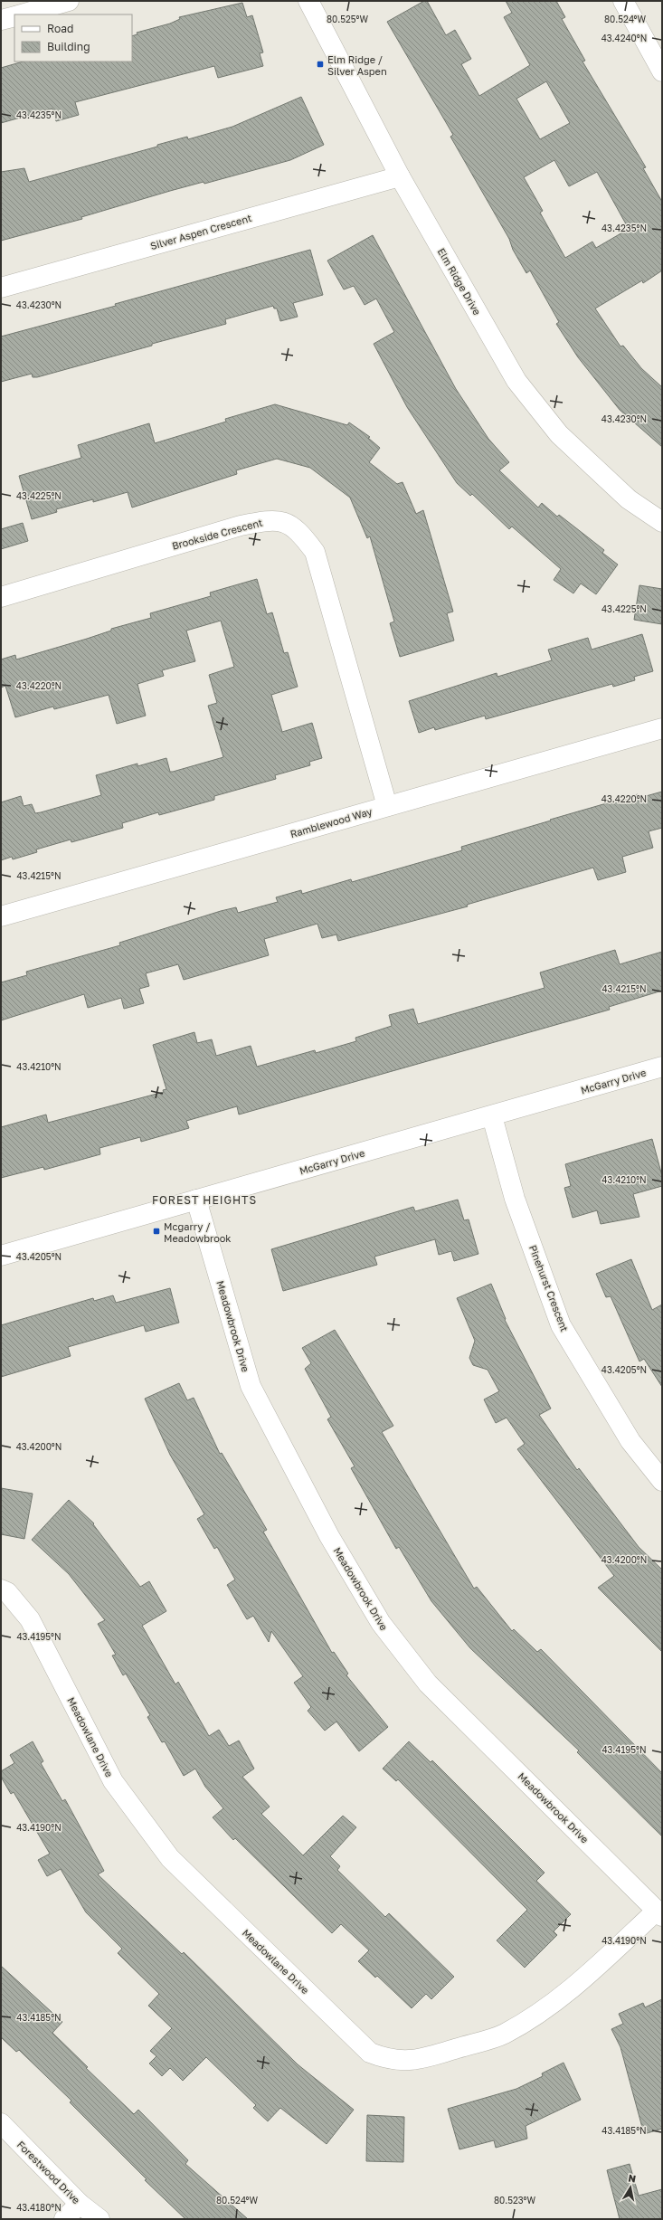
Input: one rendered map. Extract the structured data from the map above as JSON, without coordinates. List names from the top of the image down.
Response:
{
  "streets": {
    "street": [
      "Silver Aspen Crescent",
      "Elm Ridge Drive",
      "Brookside Crescent",
      "Ramblewood Way",
      "McGarry Drive",
      "Pinehurst Crescent",
      "Meadowbrook Drive",
      "Meadowlane Drive",
      "Forestwood Drive"
    ]
  },
  "crossings": [
    ["Silver Aspen Crescent", "Elm Ridge Drive"],
    ["Brookside Crescent", "Ramblewood Way"],
    ["McGarry Drive", "Pinehurst Crescent"],
    ["McGarry Drive", "Meadowbrook Drive"],
    ["Meadowbrook Drive", "Meadowlane Drive"]
  ],
  "districts": ["FOREST HEIGHTS"],
  "places": {
    "transit": ["Elm Ridge / Silver Aspen", "Mcgarry / Meadowbrook"]
  },
  "legend": ["Road", "Building"],
  "north": "top",
  "coordinates": [
    "80.525°W",
    "80.524°W",
    "43.4240°N",
    "43.4235°N",
    "43.4230°N",
    "43.4225°N",
    "43.4220°N",
    "43.4215°N",
    "43.4210°N",
    "43.4205°N",
    "43.4200°N",
    "43.4195°N",
    "43.4190°N",
    "43.4185°N",
    "80.523°W",
    "43.4180°N"
  ]
}
